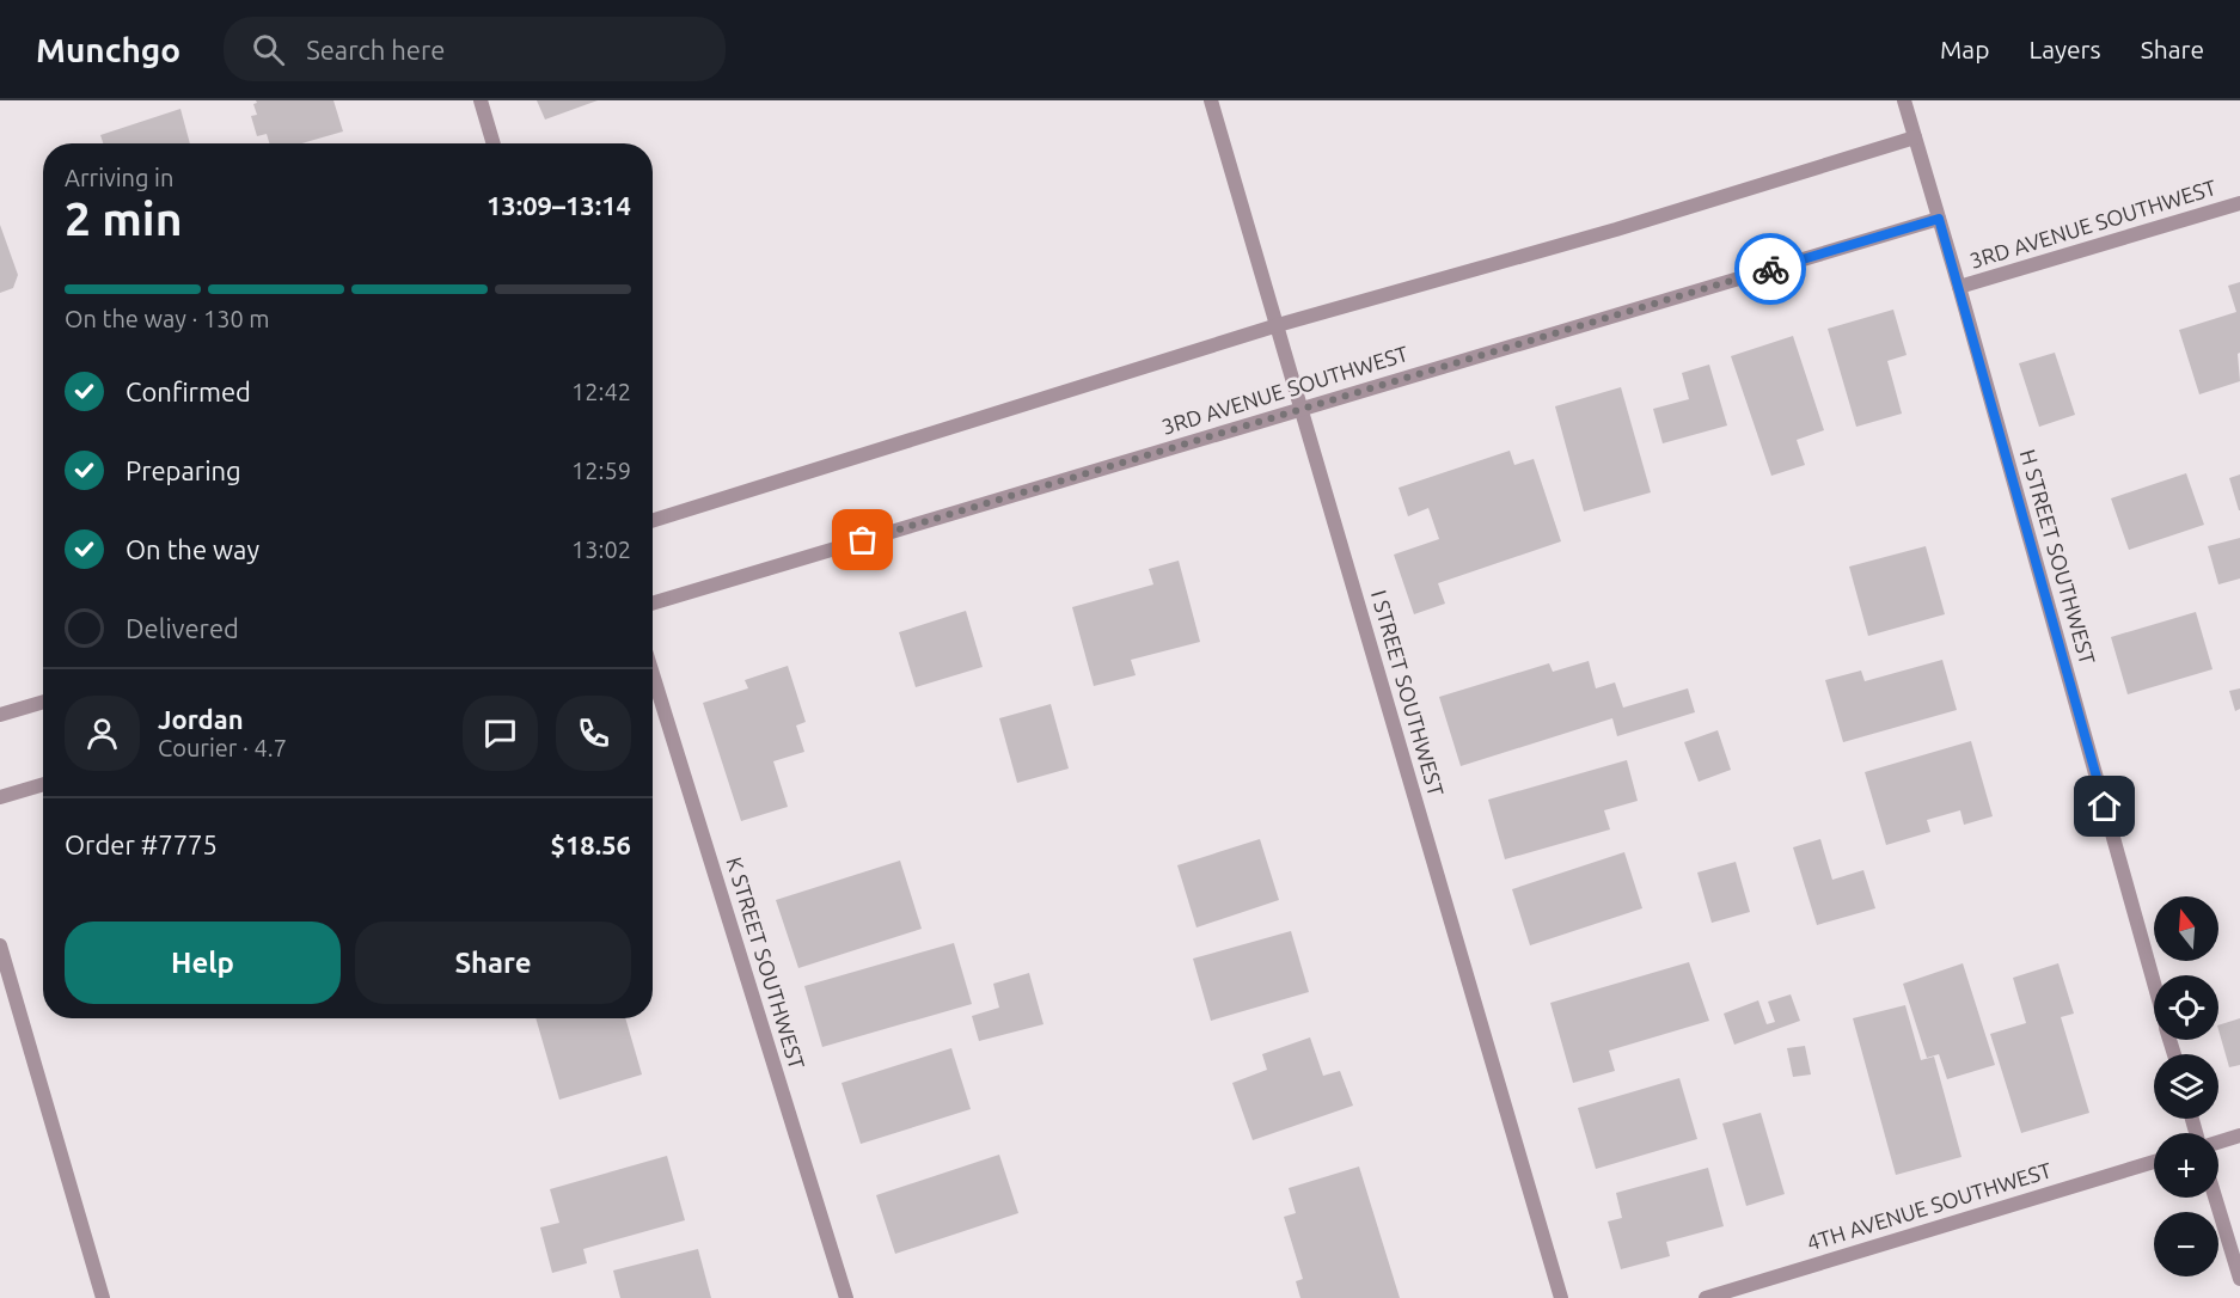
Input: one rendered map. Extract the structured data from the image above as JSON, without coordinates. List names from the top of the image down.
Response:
{
  "streets": {
    "street": [
      "3RD AVENUE SOUTHWEST",
      "H STREET SOUTHWEST",
      "I STREET SOUTHWEST",
      "K STREET SOUTHWEST",
      "4TH AVENUE SOUTHWEST"
    ]
  },
  "crossings": [
    ["3RD AVENUE SOUTHWEST", "H STREET SOUTHWEST"],
    ["3RD AVENUE SOUTHWEST", "I STREET SOUTHWEST"]
  ],
  "north": "top",
  "page": {
    "header": "Munchgo",
    "search": "Search here",
    "nav": ["Map", "Layers", "Share"],
    "heading": ["2 min", "Arriving in", "13:09–13:14"],
    "panel": [
      "Jordan",
      "Courier · 4.7",
      "Order #7775",
      "$18.56"
    ],
    "bar": "On the way · 130 m",
    "list": [
      ["Confirmed", "12:42"],
      ["Preparing", "12:59"],
      ["On the way", "13:02"],
      "Delivered"
    ],
    "map_buttons": ["+", "−"],
    "buttons": ["Help", "Share"]
  }
}
